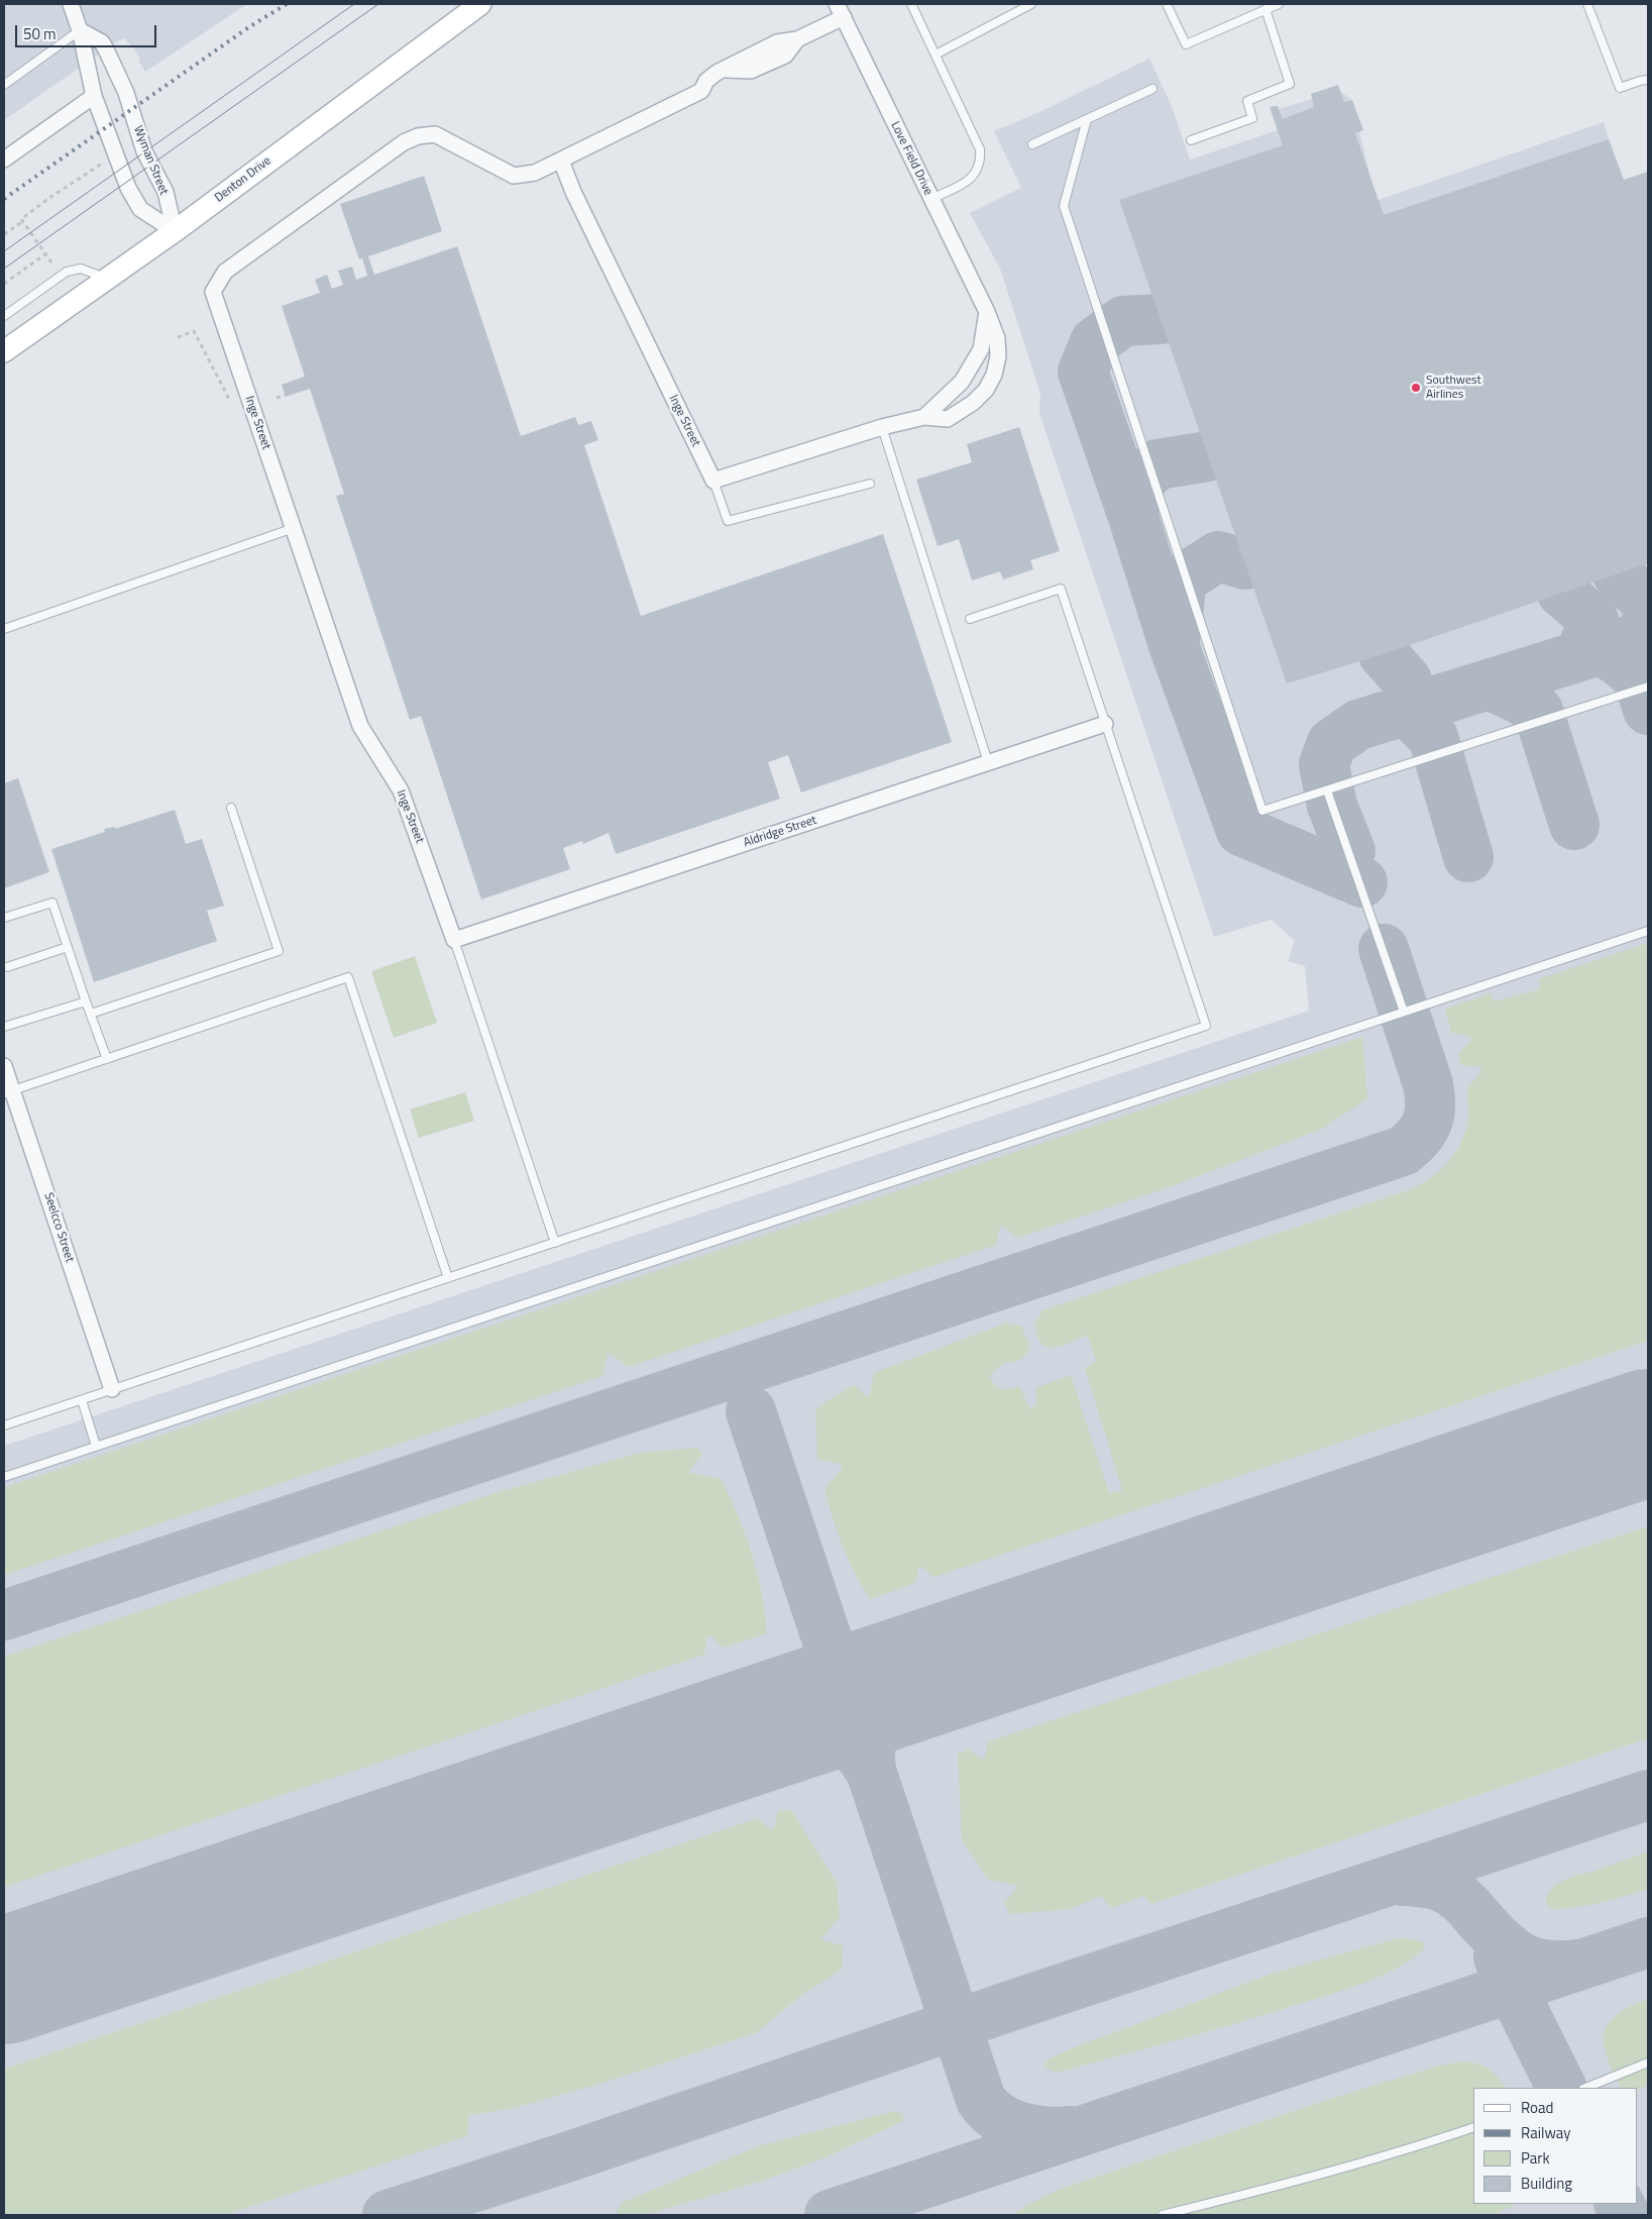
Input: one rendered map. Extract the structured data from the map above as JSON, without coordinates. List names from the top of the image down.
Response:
{
  "streets": {
    "main road": ["Denton Drive"],
    "street": [
      "Love Field Drive",
      "Wyman Street",
      "Inge Street",
      "Aldridge Street",
      "Seelcco Street"
    ]
  },
  "crossings": [
    ["Love Field Drive", "Inge Street"],
    ["Wyman Street", "Denton Drive"],
    ["Inge Street", "Aldridge Street"]
  ],
  "places": ["Southwest Airlines"],
  "legend": [
    "Road",
    "Railway",
    "Park",
    "Building"
  ],
  "scale_bar": "50 m"
}
